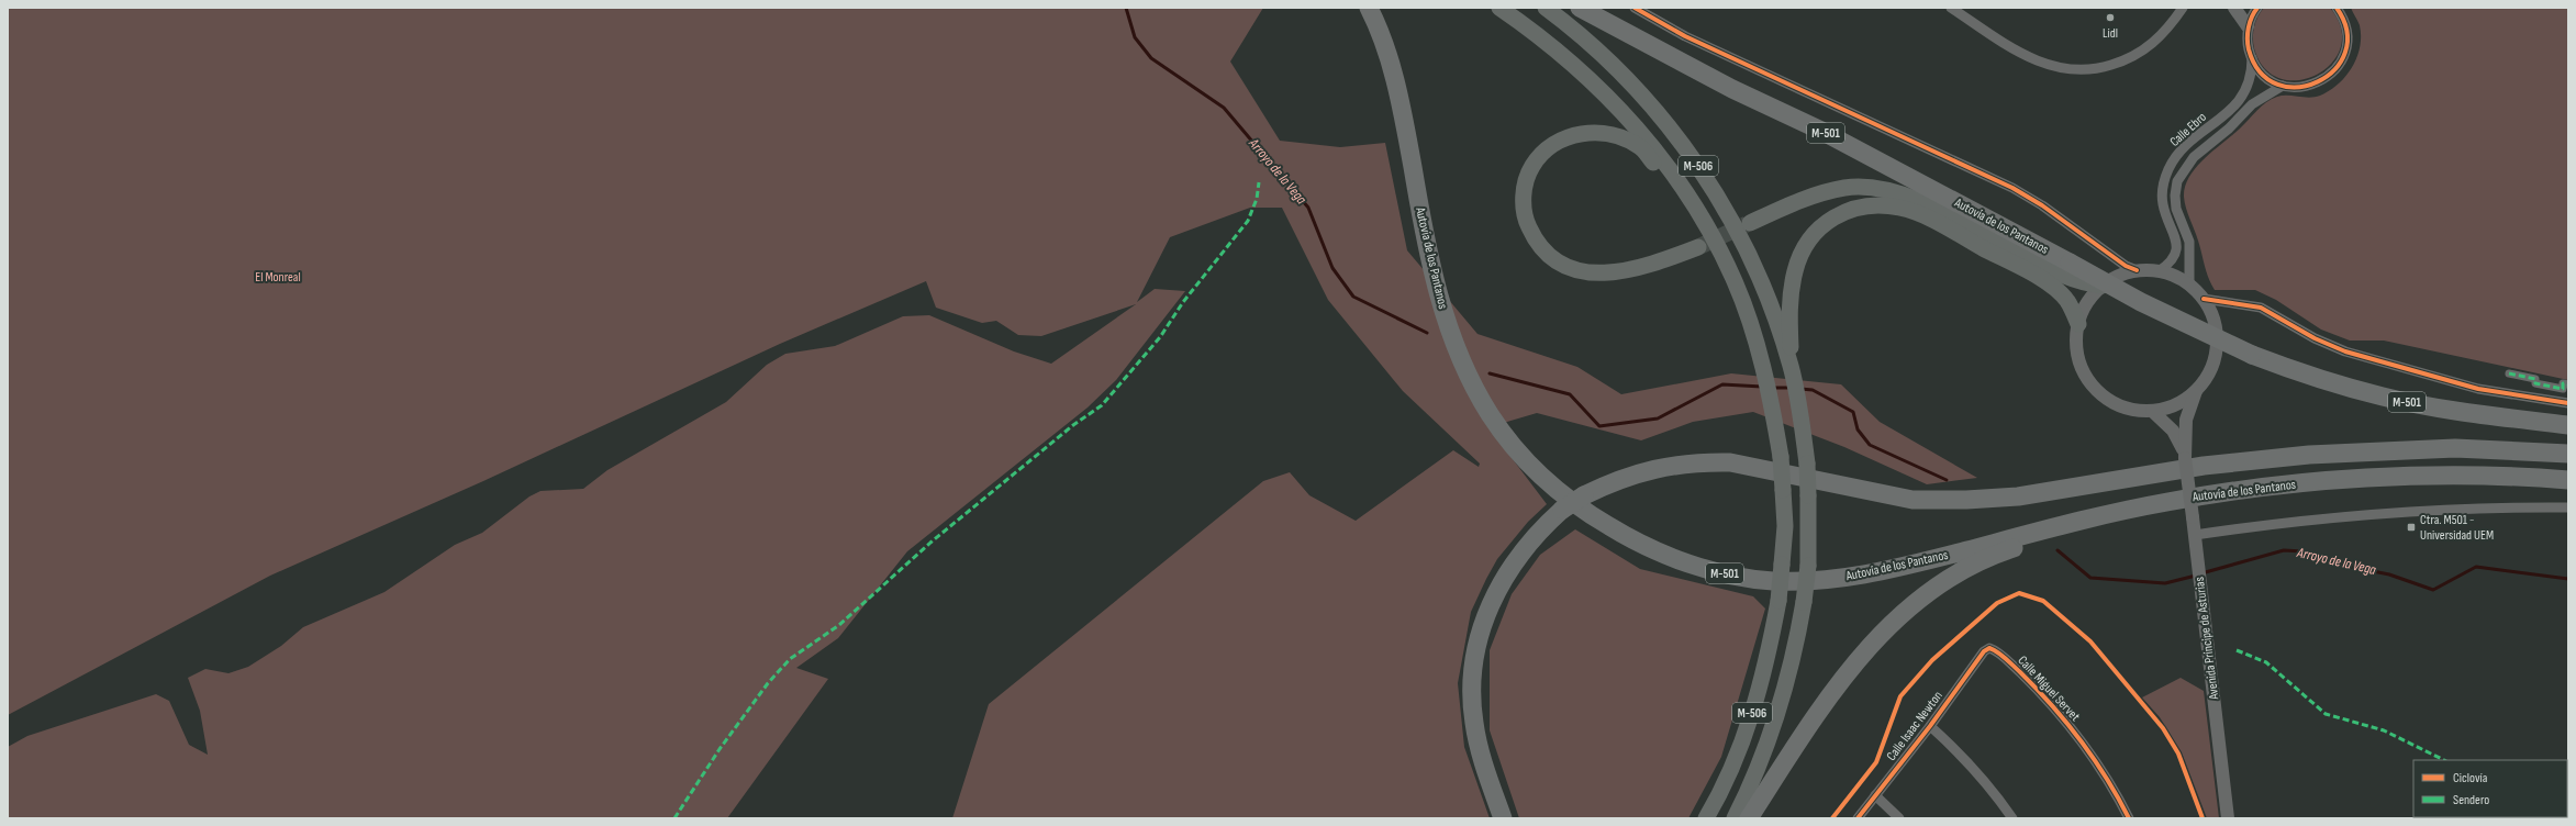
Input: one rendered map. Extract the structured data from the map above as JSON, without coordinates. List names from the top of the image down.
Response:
{
  "streets": {
    "highway": ["M-501", "Autovía de los Pantanos"],
    "main road": ["M-506"],
    "street": [
      "Calle Ebro",
      "Avenida Príncipe de Asturias",
      "Calle Miguel Servet",
      "Calle Isaac Newton"
    ]
  },
  "crossings": [
    ["Calle Ebro", "Avenida Príncipe de Asturias"],
    ["Calle Miguel Servet", "Calle Isaac Newton"]
  ],
  "water": ["Arroyo de la Vega"],
  "parks": ["El Monreal"],
  "places": {
    "other": ["Lidl"],
    "transit": ["Ctra. M501 - Universidad UEM"]
  },
  "legend": ["Ciclovía", "Sendero"]
}
